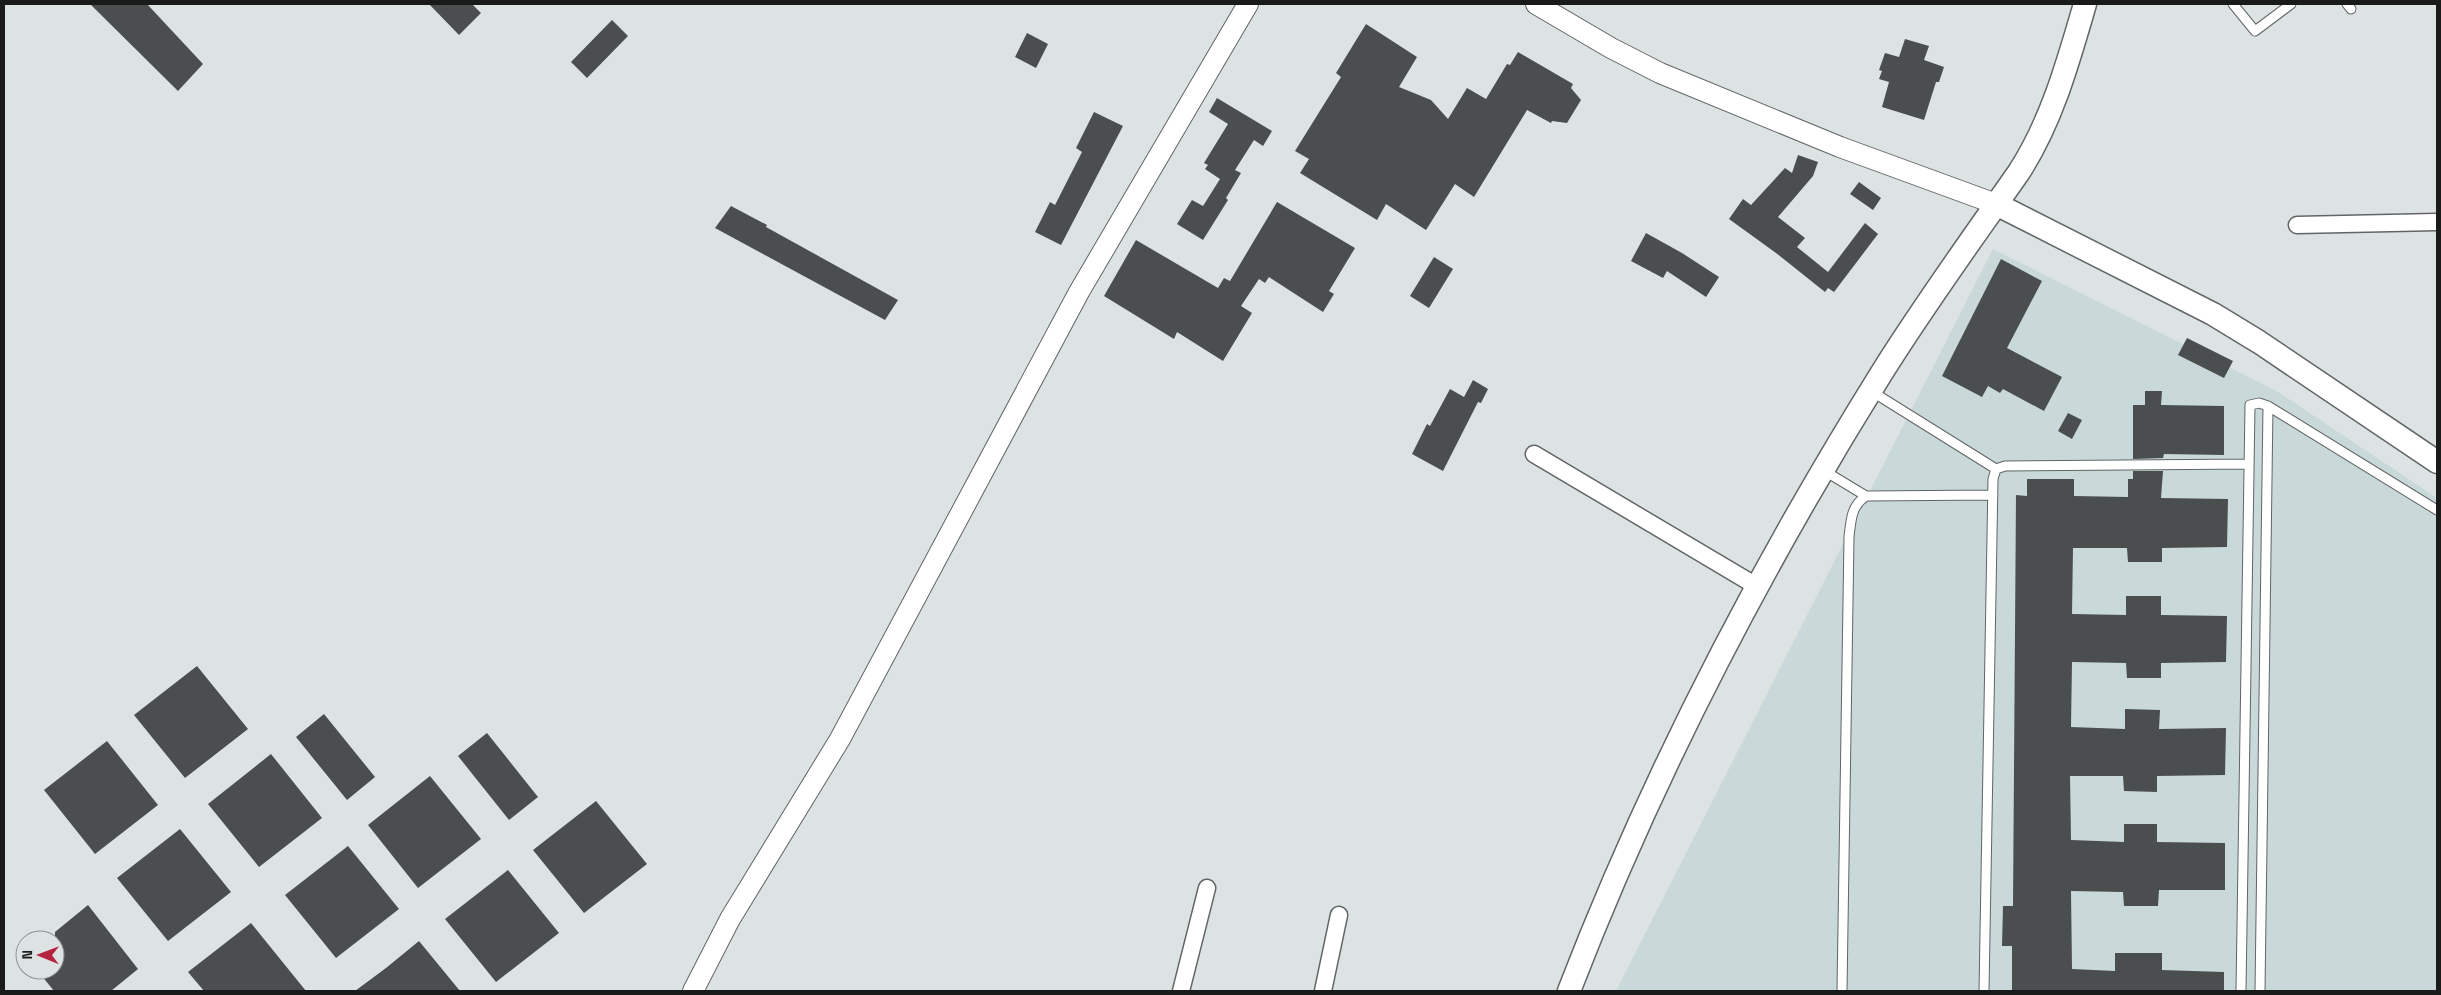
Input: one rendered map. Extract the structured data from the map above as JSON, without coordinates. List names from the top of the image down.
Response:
{
  "north": "left"
}
